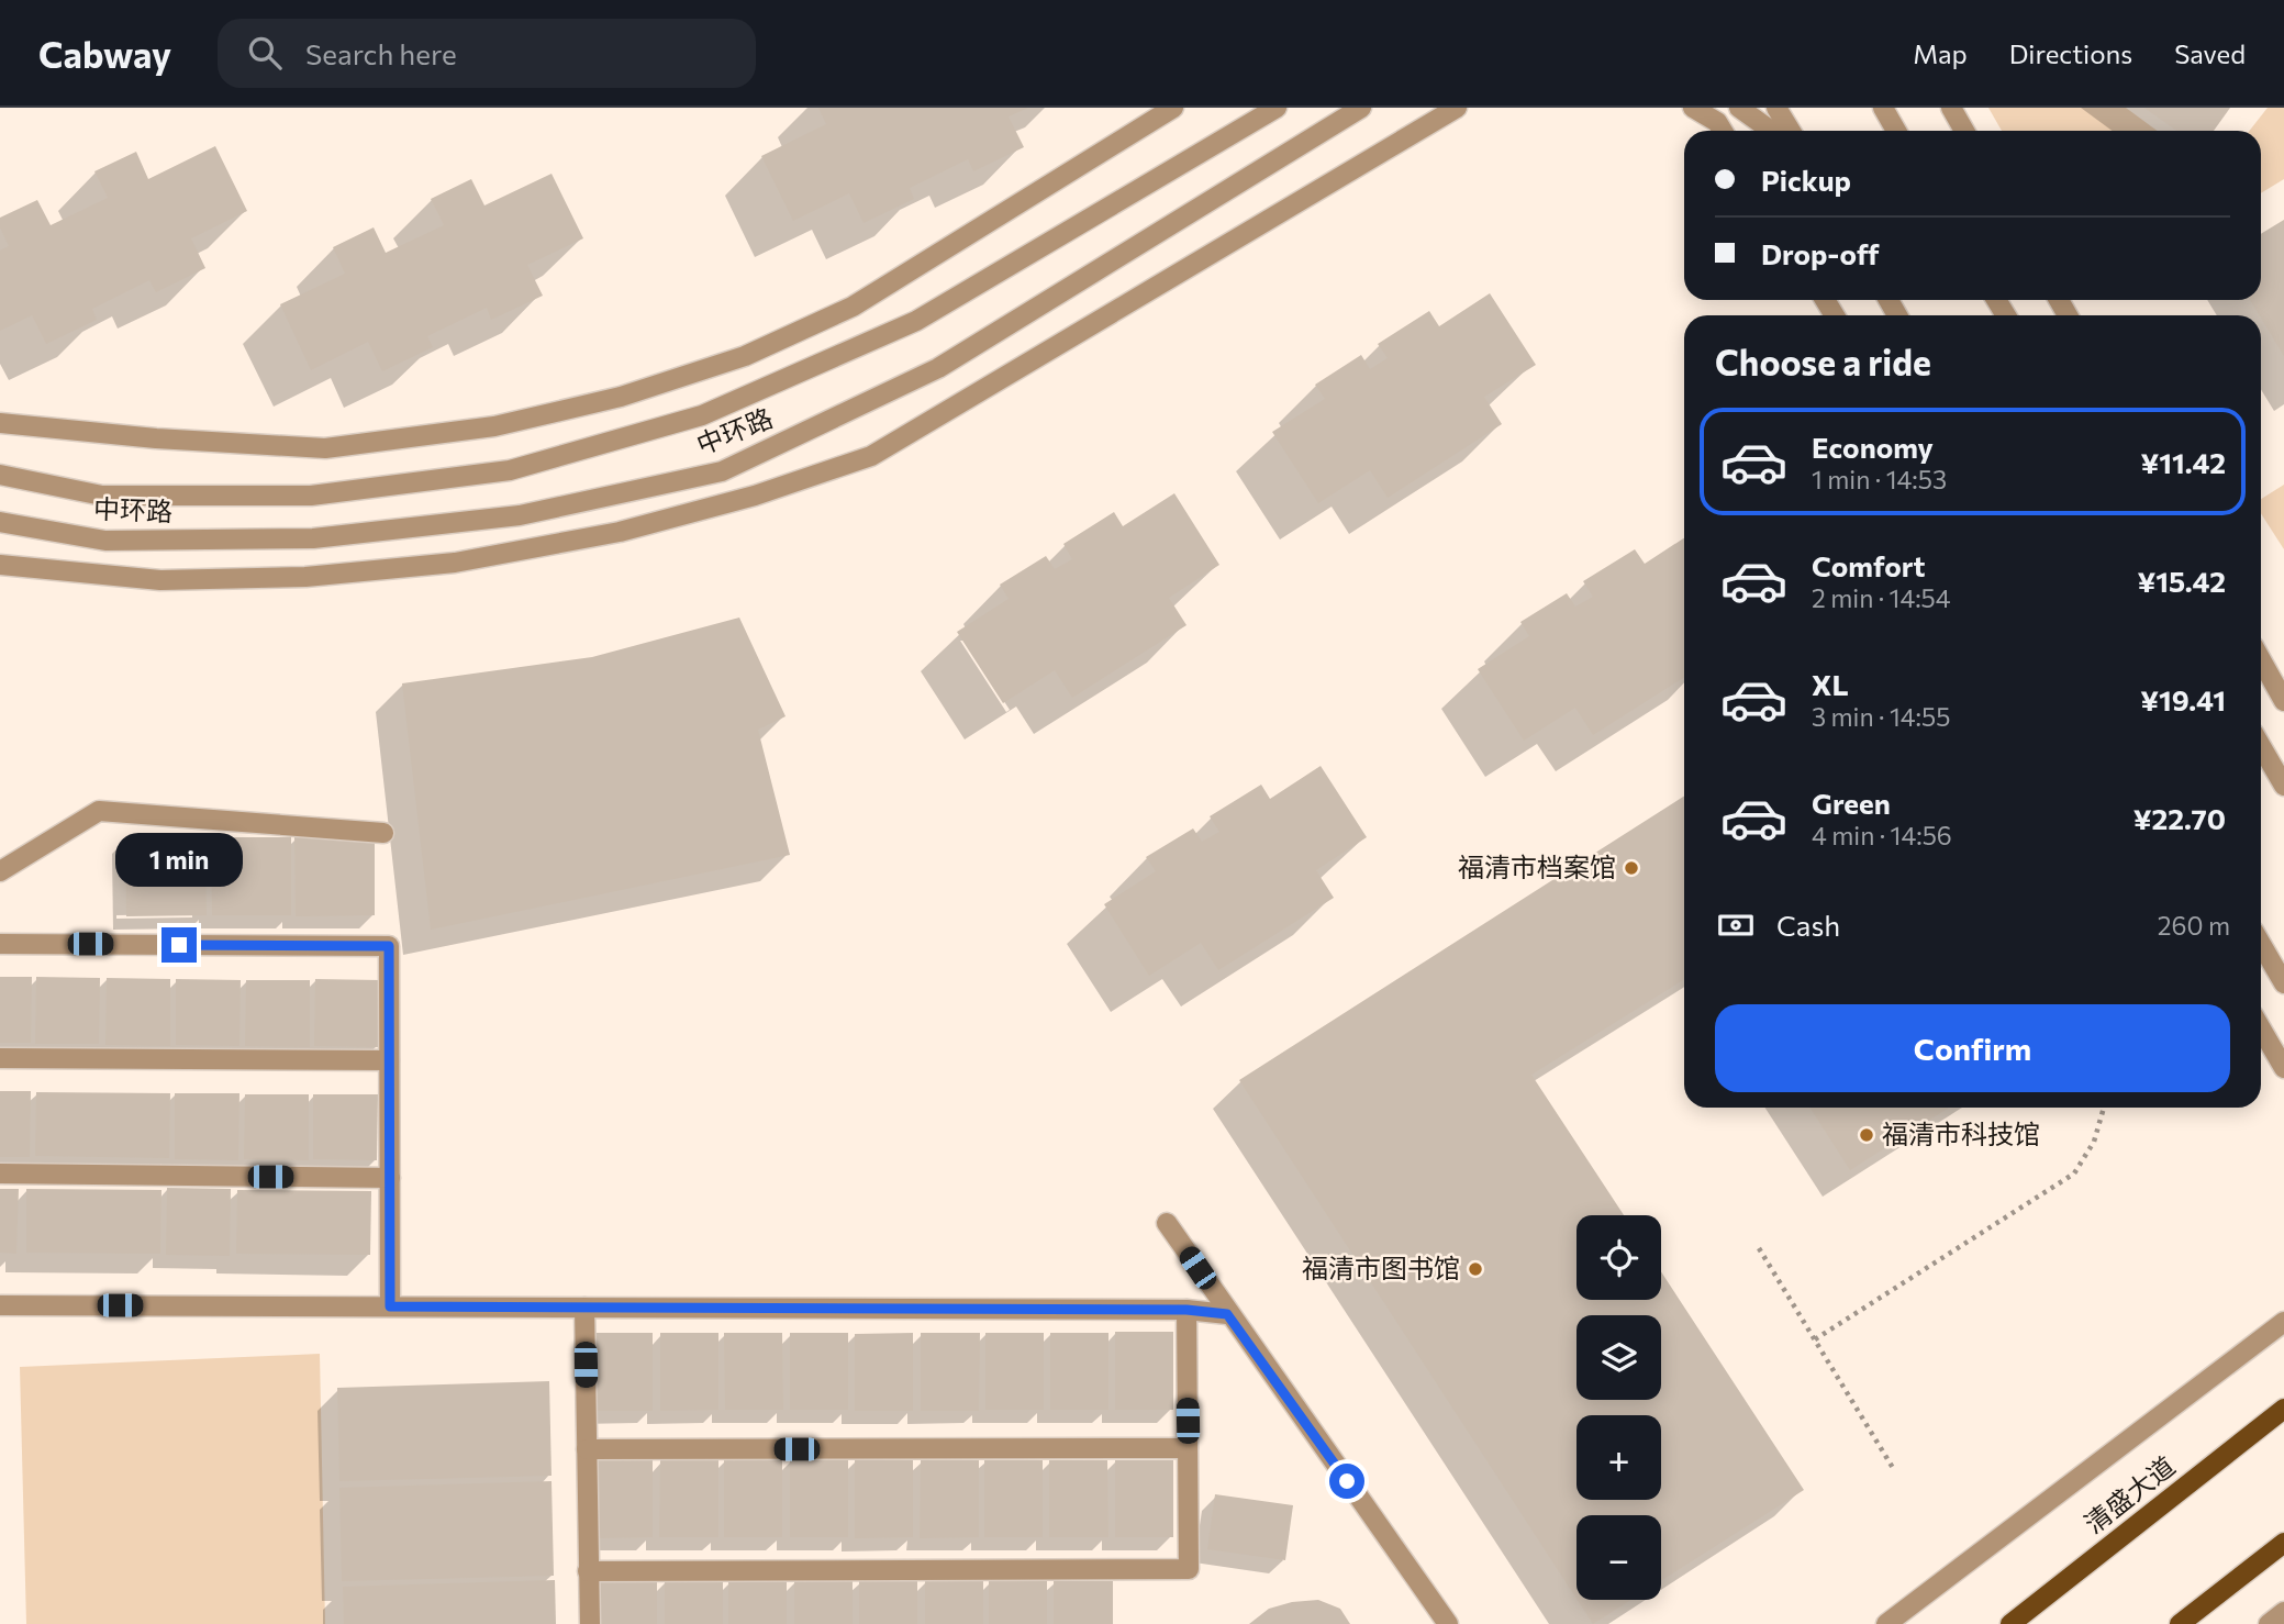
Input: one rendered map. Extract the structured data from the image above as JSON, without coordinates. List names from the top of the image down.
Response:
{
  "streets": {
    "main road": ["清盛大道"],
    "street": ["中环路"]
  },
  "places": ["福清市档案馆", "福清市科技馆", "福清市图书馆"],
  "page": {
    "header": "Cabway",
    "search": "Search here",
    "nav": ["Map", "Directions", "Saved"],
    "banner": ["Pickup", "Drop-off"],
    "heading": "Choose a ride",
    "list": [
      {
        "name": "Economy",
        "note": "1 min · 14:53",
        "value": "¥11.42"
      },
      {
        "name": "Comfort",
        "note": "2 min · 14:54",
        "value": "¥15.42"
      },
      {
        "name": "XL",
        "note": "3 min · 14:55",
        "value": "¥19.41"
      },
      {
        "name": "Green",
        "note": "4 min · 14:56",
        "value": "¥22.70"
      }
    ],
    "bubble": "1 min",
    "pay": ["Cash", "260 m"],
    "buttons": "Confirm",
    "map_buttons": ["+", "−"]
  }
}
